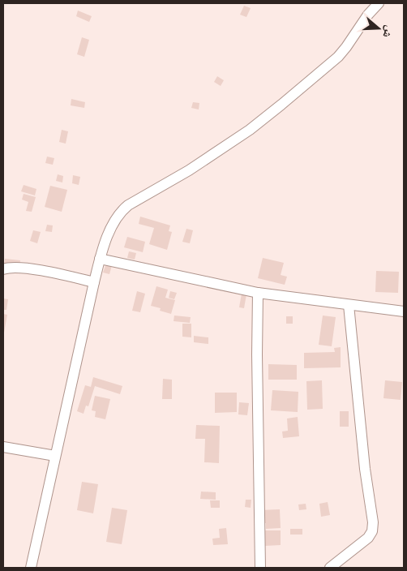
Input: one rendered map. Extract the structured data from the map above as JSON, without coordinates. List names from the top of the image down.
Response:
{
  "north": "right"
}
